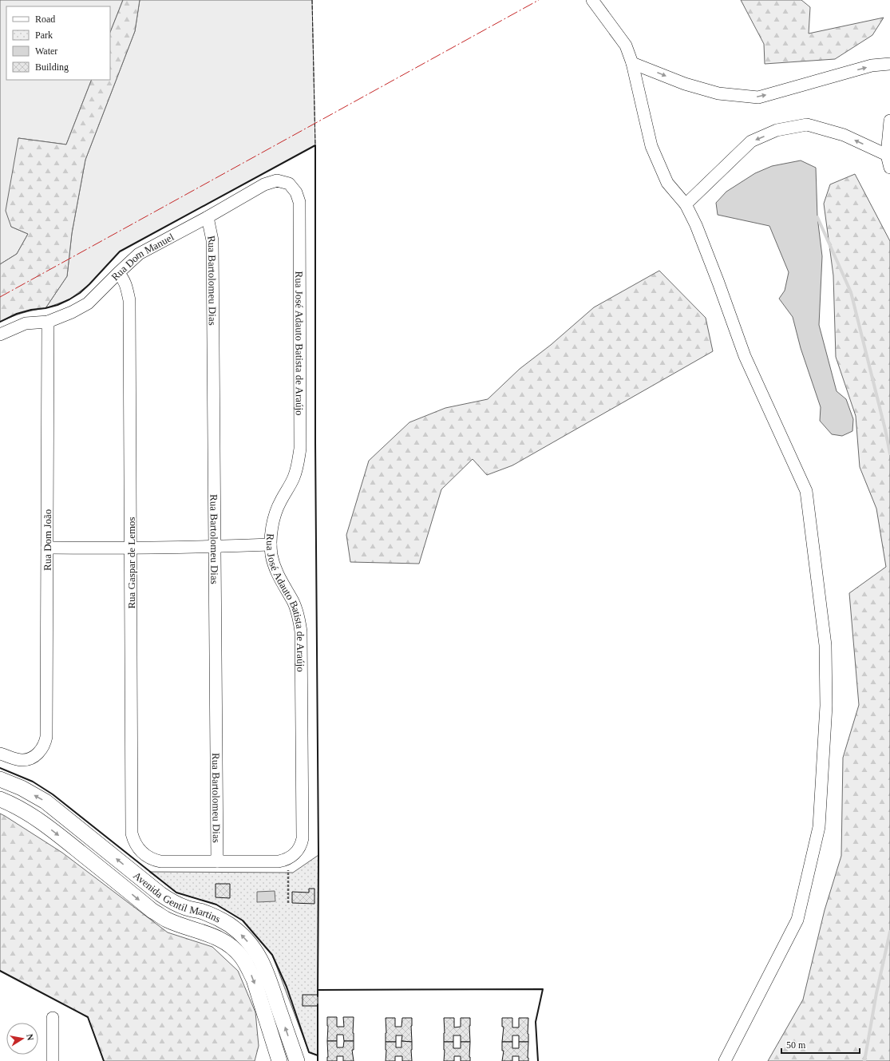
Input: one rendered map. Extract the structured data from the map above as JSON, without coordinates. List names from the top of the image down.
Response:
{
  "streets": {
    "main road": ["Avenida Gentil Martins"],
    "street": [
      "Rua Dom Manuel",
      "Rua Bartolomeu Dias",
      "Rua José Adauto Batista de Araújo",
      "Rua Dom João",
      "Rua Gaspar de Lemos"
    ]
  },
  "crossings": [
    ["Rua Dom Manuel", "Rua Bartolomeu Dias"],
    ["Rua Dom Manuel", "Rua José Adauto Batista de Araújo"],
    ["Rua Dom Manuel", "Rua Dom João"],
    ["Rua Dom Manuel", "Rua Gaspar de Lemos"],
    ["Rua Bartolomeu Dias", "Rua Gaspar de Lemos"]
  ],
  "legend": [
    "Road",
    "Park",
    "Water",
    "Building"
  ],
  "scale_bar": "50 m",
  "north": "right"
}
